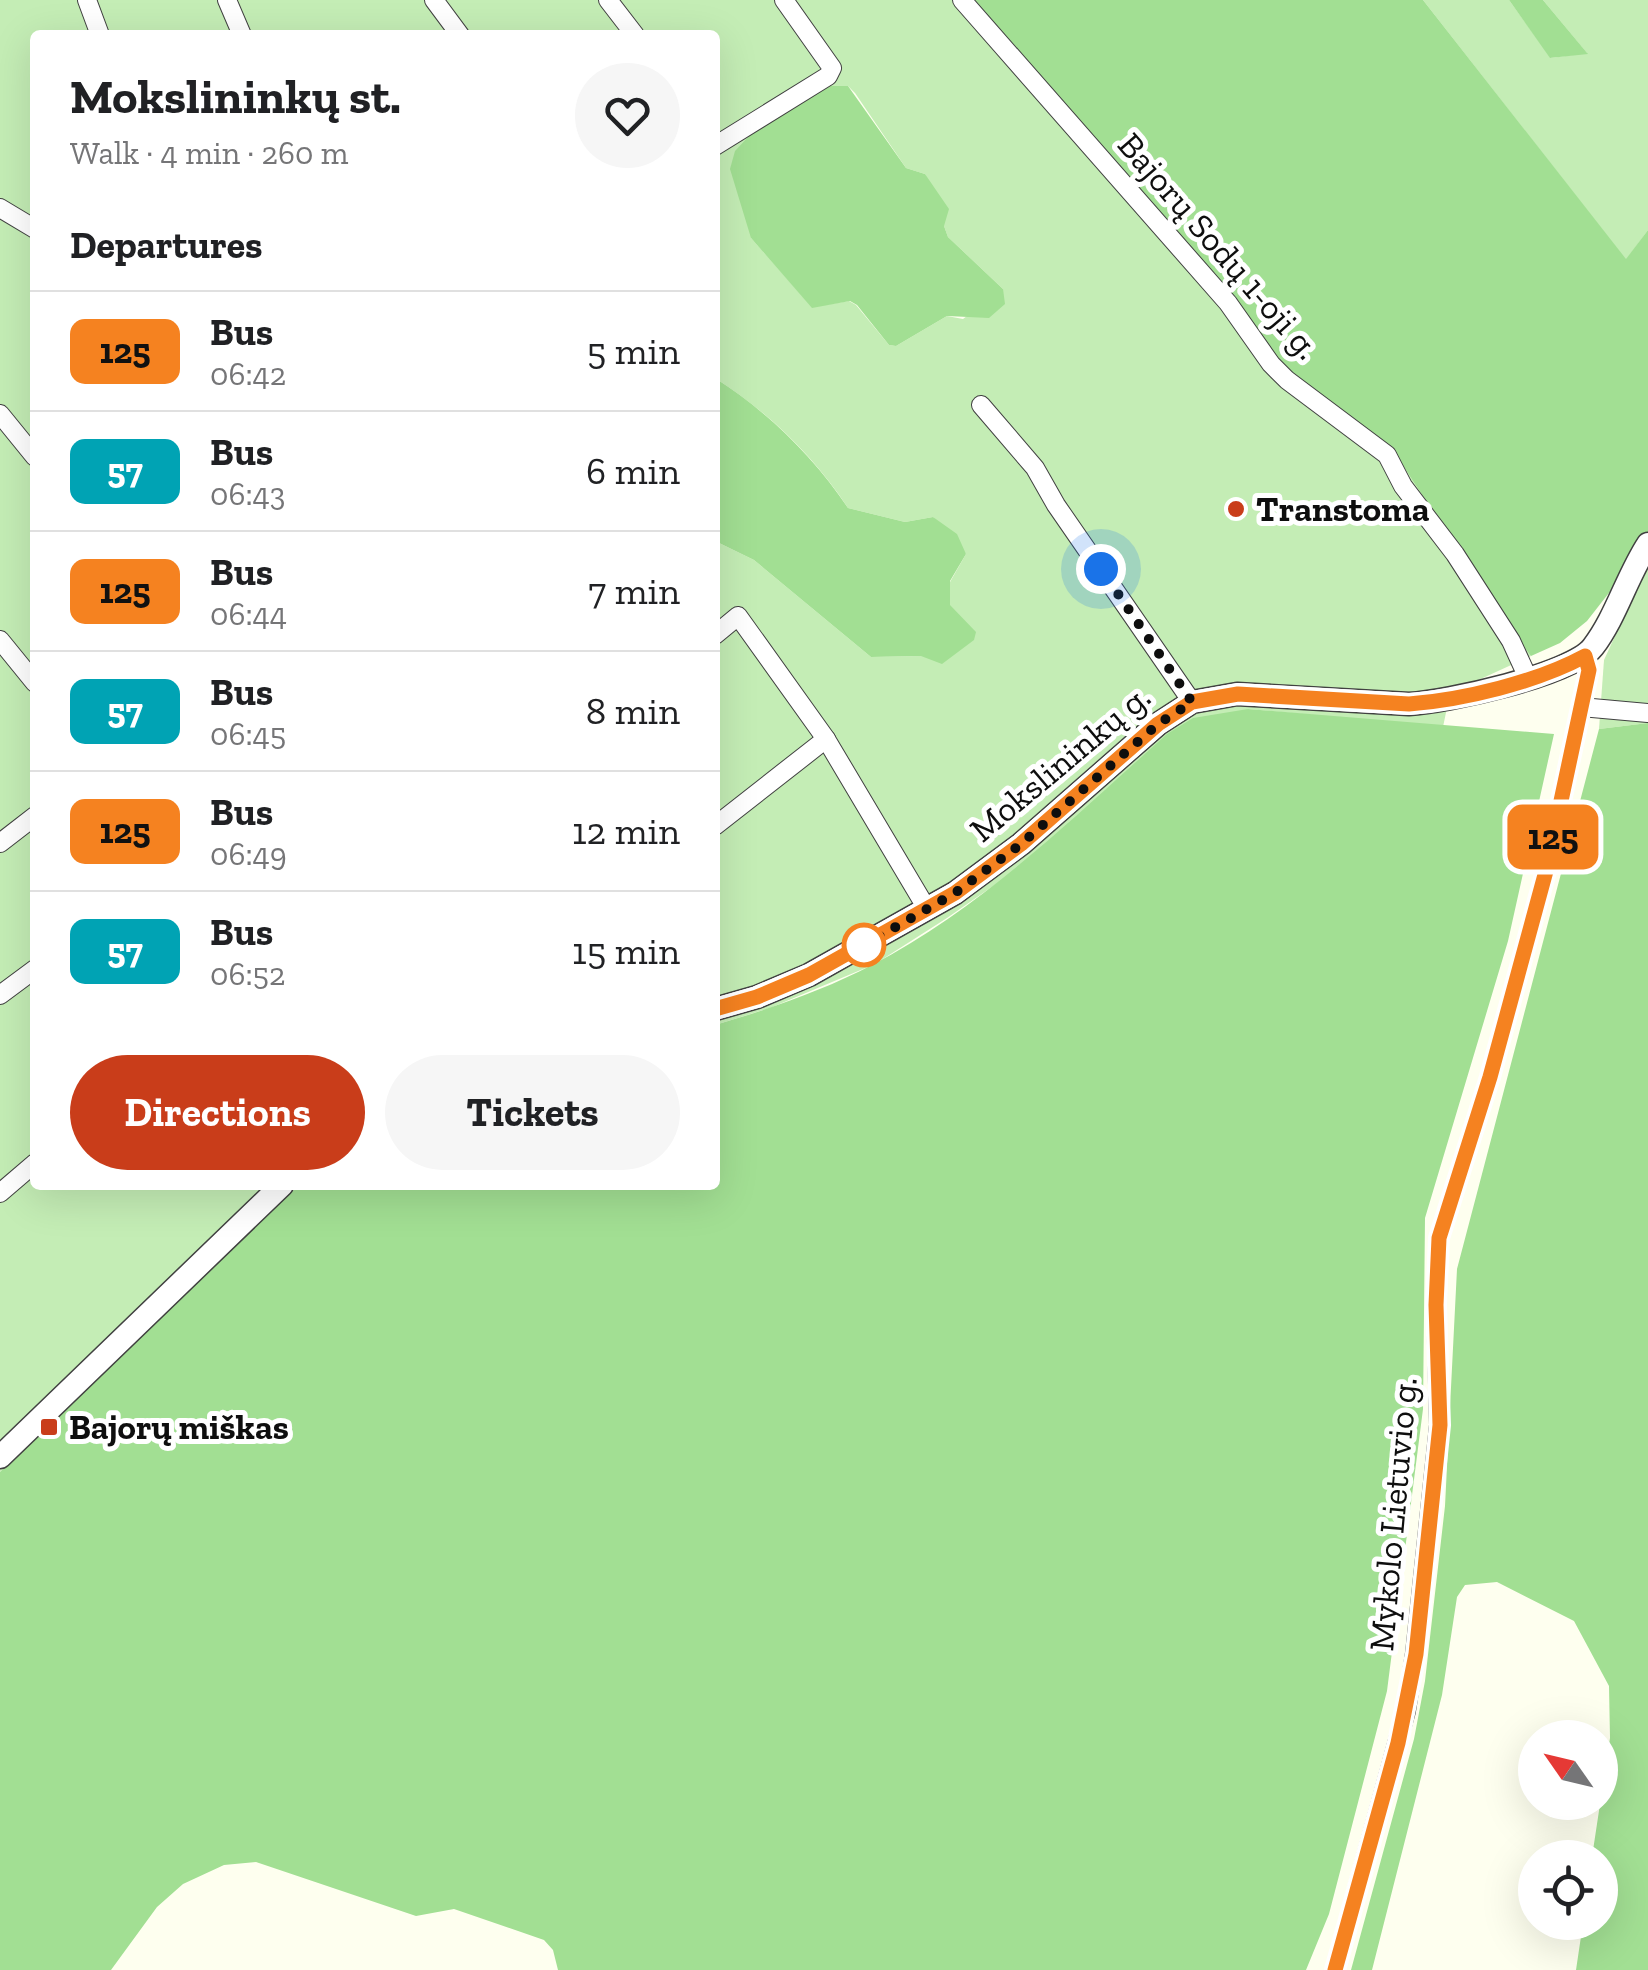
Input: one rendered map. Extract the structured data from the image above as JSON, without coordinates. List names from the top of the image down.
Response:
{
  "streets": {
    "street": ["Bajorų Sodų 1-oji g.", "Mokslininkų g.", "Mykolo Lietuvio g."]
  },
  "crossings": [
    ["Bajorų Sodų 1-oji g.", "Mokslininkų g."],
    ["Mokslininkų g.", "Mykolo Lietuvio g."]
  ],
  "places": {
    "other": ["Transtoma"],
    "transit": ["Bajorų miškas"]
  },
  "lines": ["bus line 125"],
  "north": "top left",
  "page": {
    "on_map": "125",
    "heading": [
      ["Mokslininkų st.", "Walk · 4 min · 260 m"],
      "Departures"
    ],
    "list": [
      {
        "mark": "125",
        "name": "Bus",
        "note": "06:42",
        "value": "5 min"
      },
      {
        "mark": "57",
        "name": "Bus",
        "note": "06:43",
        "value": "6 min"
      },
      {
        "mark": "125",
        "name": "Bus",
        "note": "06:44",
        "value": "7 min"
      },
      {
        "mark": "57",
        "name": "Bus",
        "note": "06:45",
        "value": "8 min"
      },
      {
        "mark": "125",
        "name": "Bus",
        "note": "06:49",
        "value": "12 min"
      },
      {
        "mark": "57",
        "name": "Bus",
        "note": "06:52",
        "value": "15 min"
      }
    ],
    "buttons": ["Directions", "Tickets"]
  }
}
